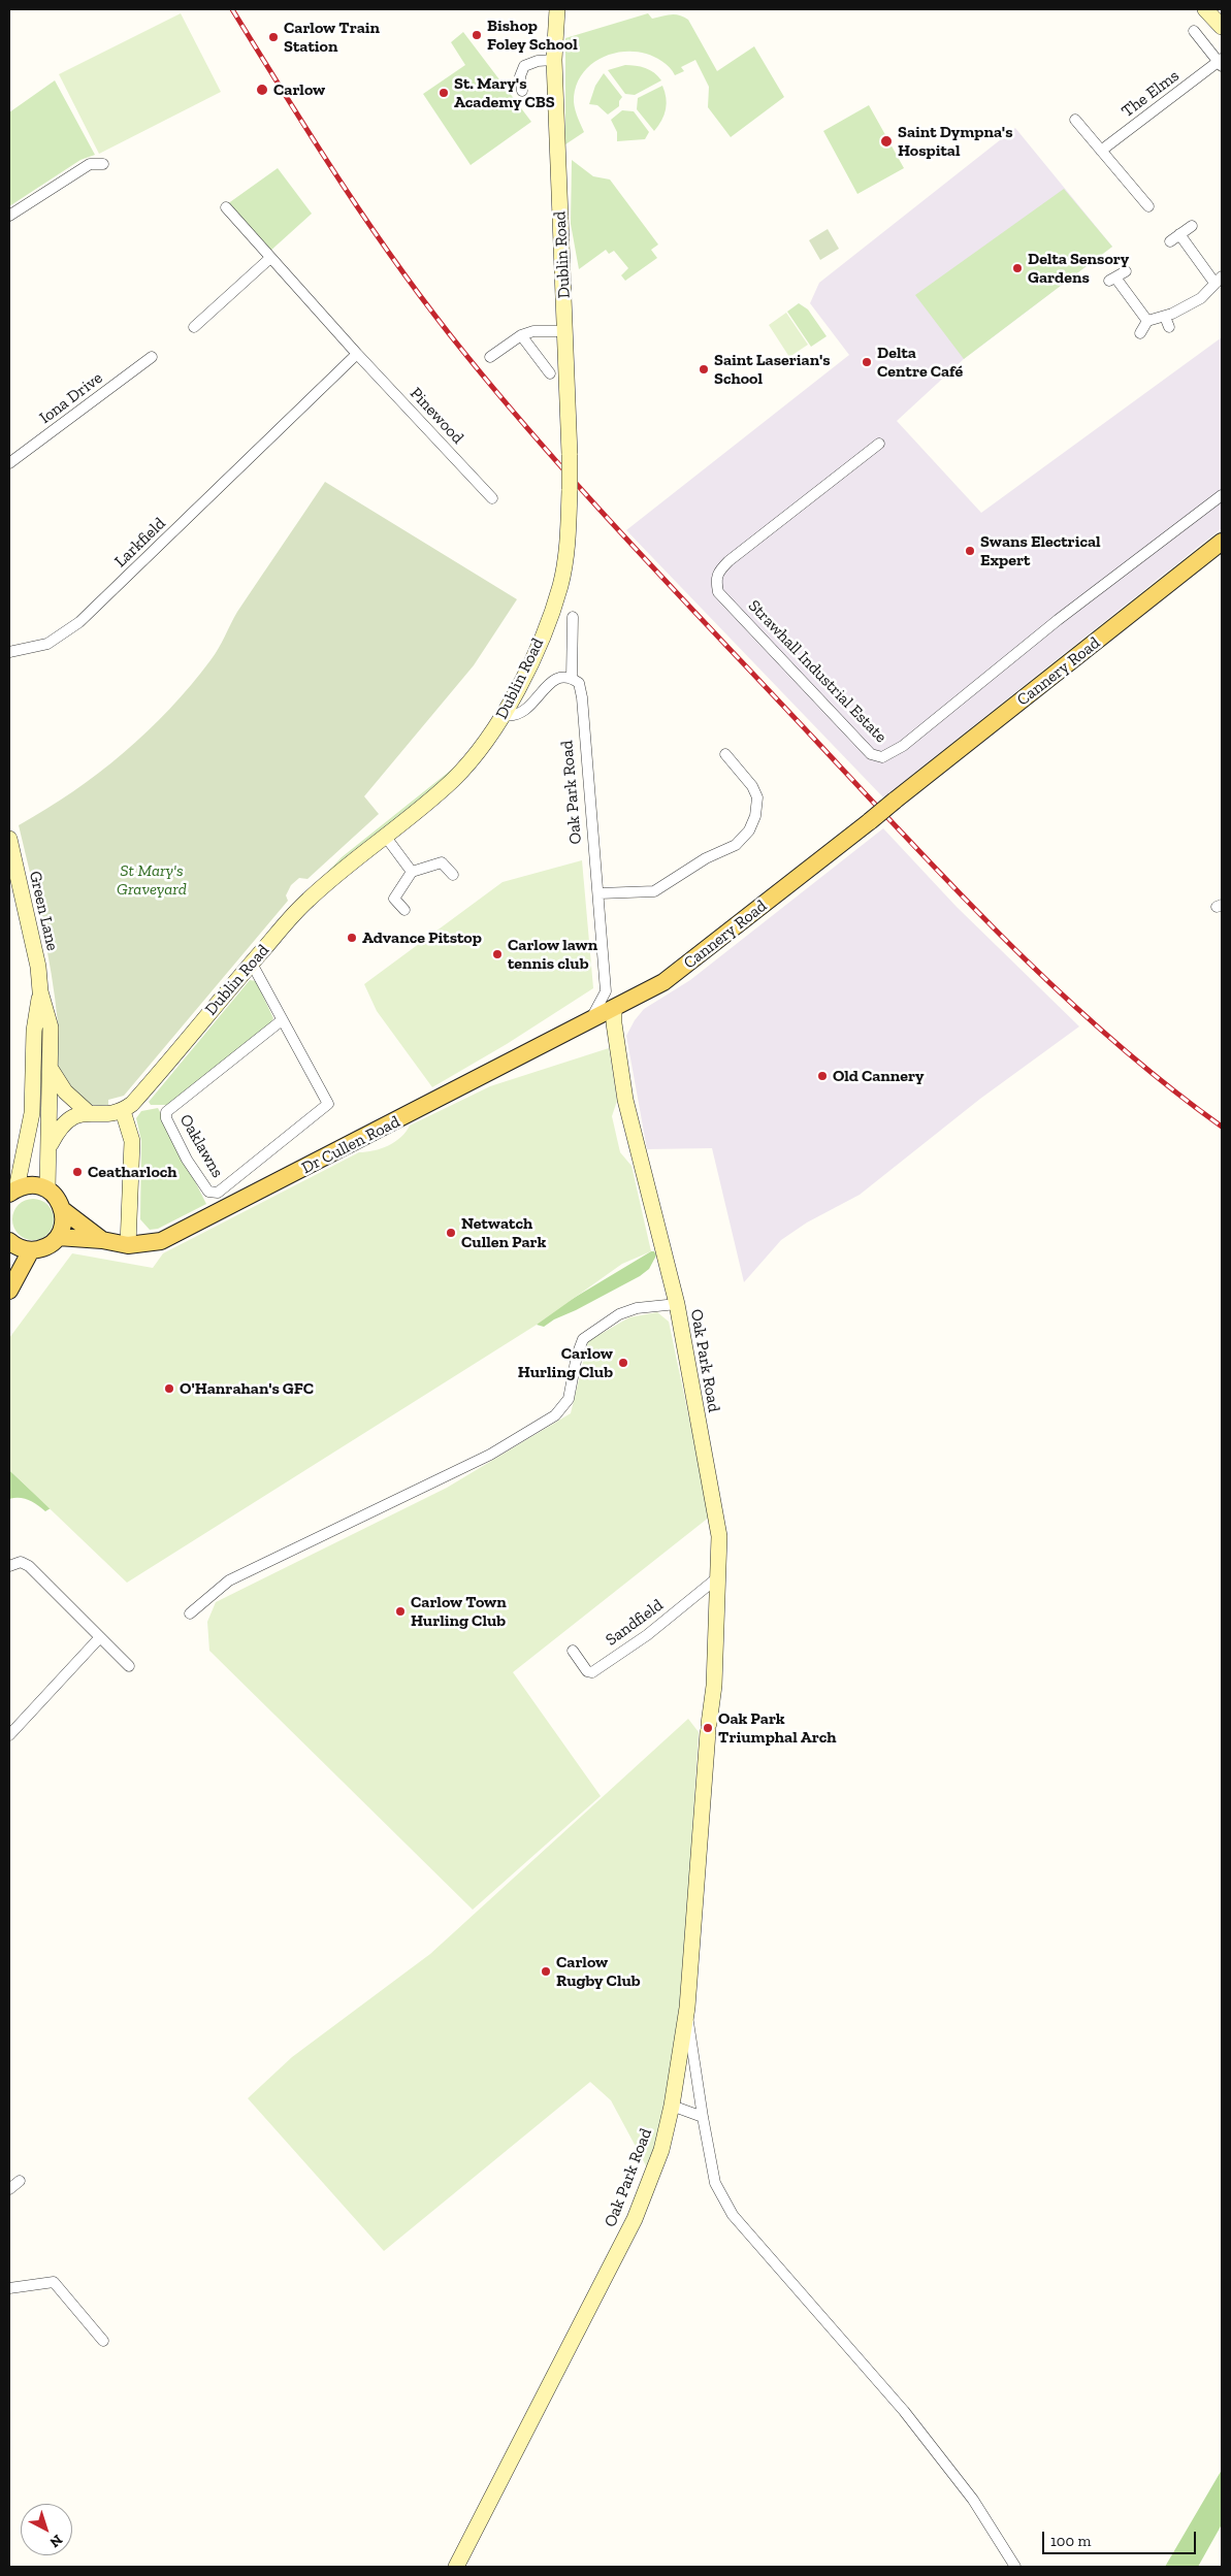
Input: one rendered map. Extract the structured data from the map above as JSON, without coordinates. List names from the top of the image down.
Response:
{
  "streets": {
    "main road": [
      "Dublin Road",
      "Cannery Road",
      "Oak Park Road",
      "Green Lane",
      "Dr Cullen Road"
    ],
    "street": [
      "The Elms",
      "Iona Drive",
      "Pinewood",
      "Larkfield",
      "Strawhall Industrial Estate",
      "Oaklawns",
      "Sandfield"
    ]
  },
  "crossings": [
    ["Dublin Road", "Oaklawns"],
    ["Pinewood", "Larkfield"],
    ["Cannery Road", "Oak Park Road"],
    ["Cannery Road", "Dr Cullen Road"],
    ["Oak Park Road", "Sandfield"]
  ],
  "parks": ["St Mary's Graveyard"],
  "places": [
    "Bishop Foley School",
    "Carlow Train Station",
    "Carlow",
    "St. Mary's Academy CBS",
    "Saint Dympna's Hospital",
    "Delta Sensory Gardens",
    "Delta Centre Café",
    "Saint Laserian's School",
    "Swans Electrical Expert",
    "Advance Pitstop",
    "Carlow lawn tennis club",
    "Old Cannery",
    "Ceatharloch",
    "Netwatch Cullen Park",
    "Carlow Hurling Club",
    "O'Hanrahan's GFC",
    "Carlow Town Hurling Club",
    "Oak Park Triumphal Arch",
    "Carlow Rugby Club"
  ],
  "scale_bar": "100 m",
  "north": "bottom right"
}
